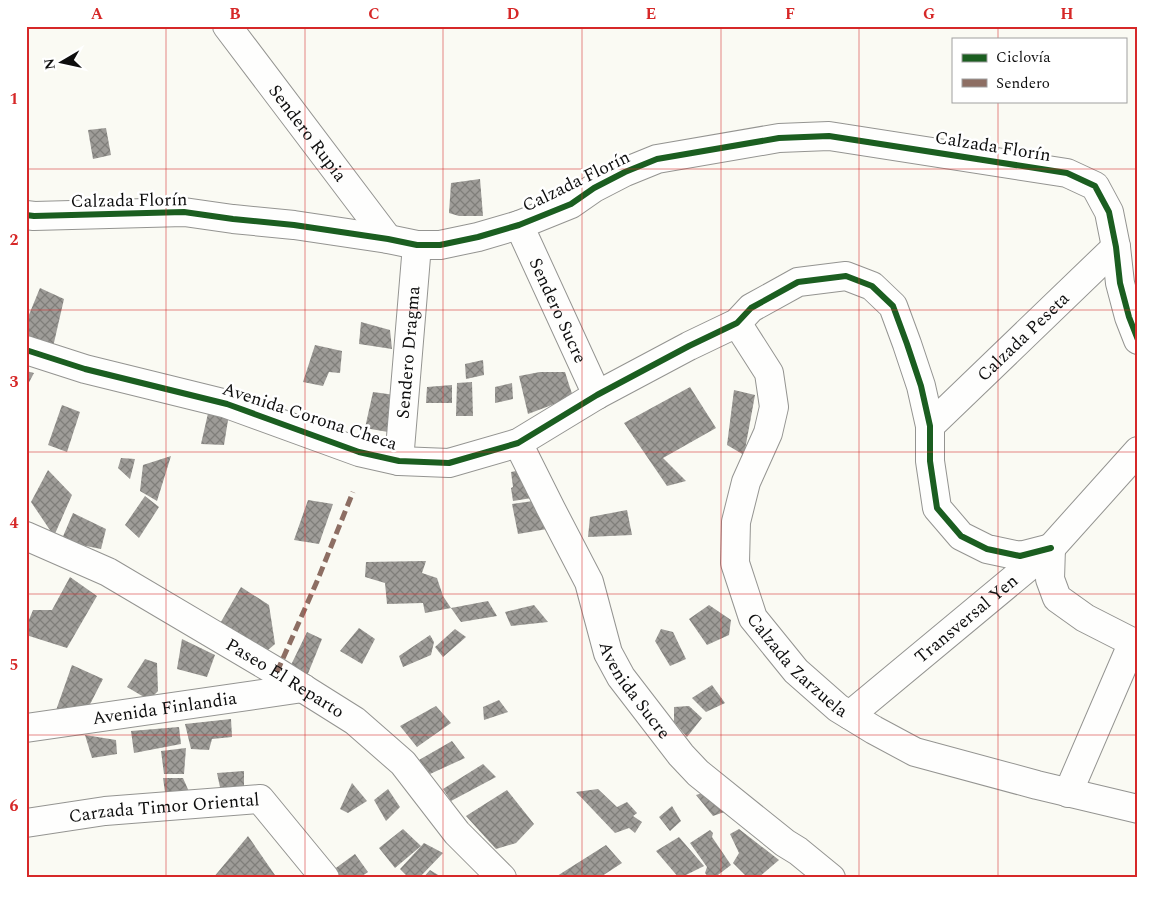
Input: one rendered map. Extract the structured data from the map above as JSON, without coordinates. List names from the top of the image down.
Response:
{
  "streets": {
    "street": [
      "Sendero Rupia",
      "Calzada Florín",
      "Sendero Sucre",
      "Calzada Peseta",
      "Sendero Dragma",
      "Avenida Corona Checa",
      "Transversal Yen",
      "Calzada Zarzuela",
      "Paseo El Reparto",
      "Avenida Sucre",
      "Avenida Finlandia",
      "Carzada Timor Oriental"
    ]
  },
  "crossings": [
    ["Sendero Rupia", "Calzada Florín"],
    ["Calzada Florín", "Sendero Sucre"],
    ["Calzada Florín", "Calzada Peseta"],
    ["Calzada Florín", "Sendero Dragma"],
    ["Sendero Sucre", "Avenida Corona Checa"],
    ["Calzada Peseta", "Avenida Corona Checa"],
    ["Sendero Dragma", "Avenida Corona Checa"],
    ["Avenida Corona Checa", "Transversal Yen"],
    ["Avenida Corona Checa", "Calzada Zarzuela"],
    ["Avenida Corona Checa", "Avenida Sucre"],
    ["Transversal Yen", "Calzada Zarzuela"],
    ["Paseo El Reparto", "Avenida Finlandia"]
  ],
  "legend": ["Ciclovía", "Sendero"],
  "north": "left",
  "grid": {
    "columns": [
      "A",
      "B",
      "C",
      "D",
      "E",
      "F",
      "G",
      "H"
    ],
    "rows": [
      "1",
      "2",
      "3",
      "4",
      "5",
      "6"
    ]
  }
}
